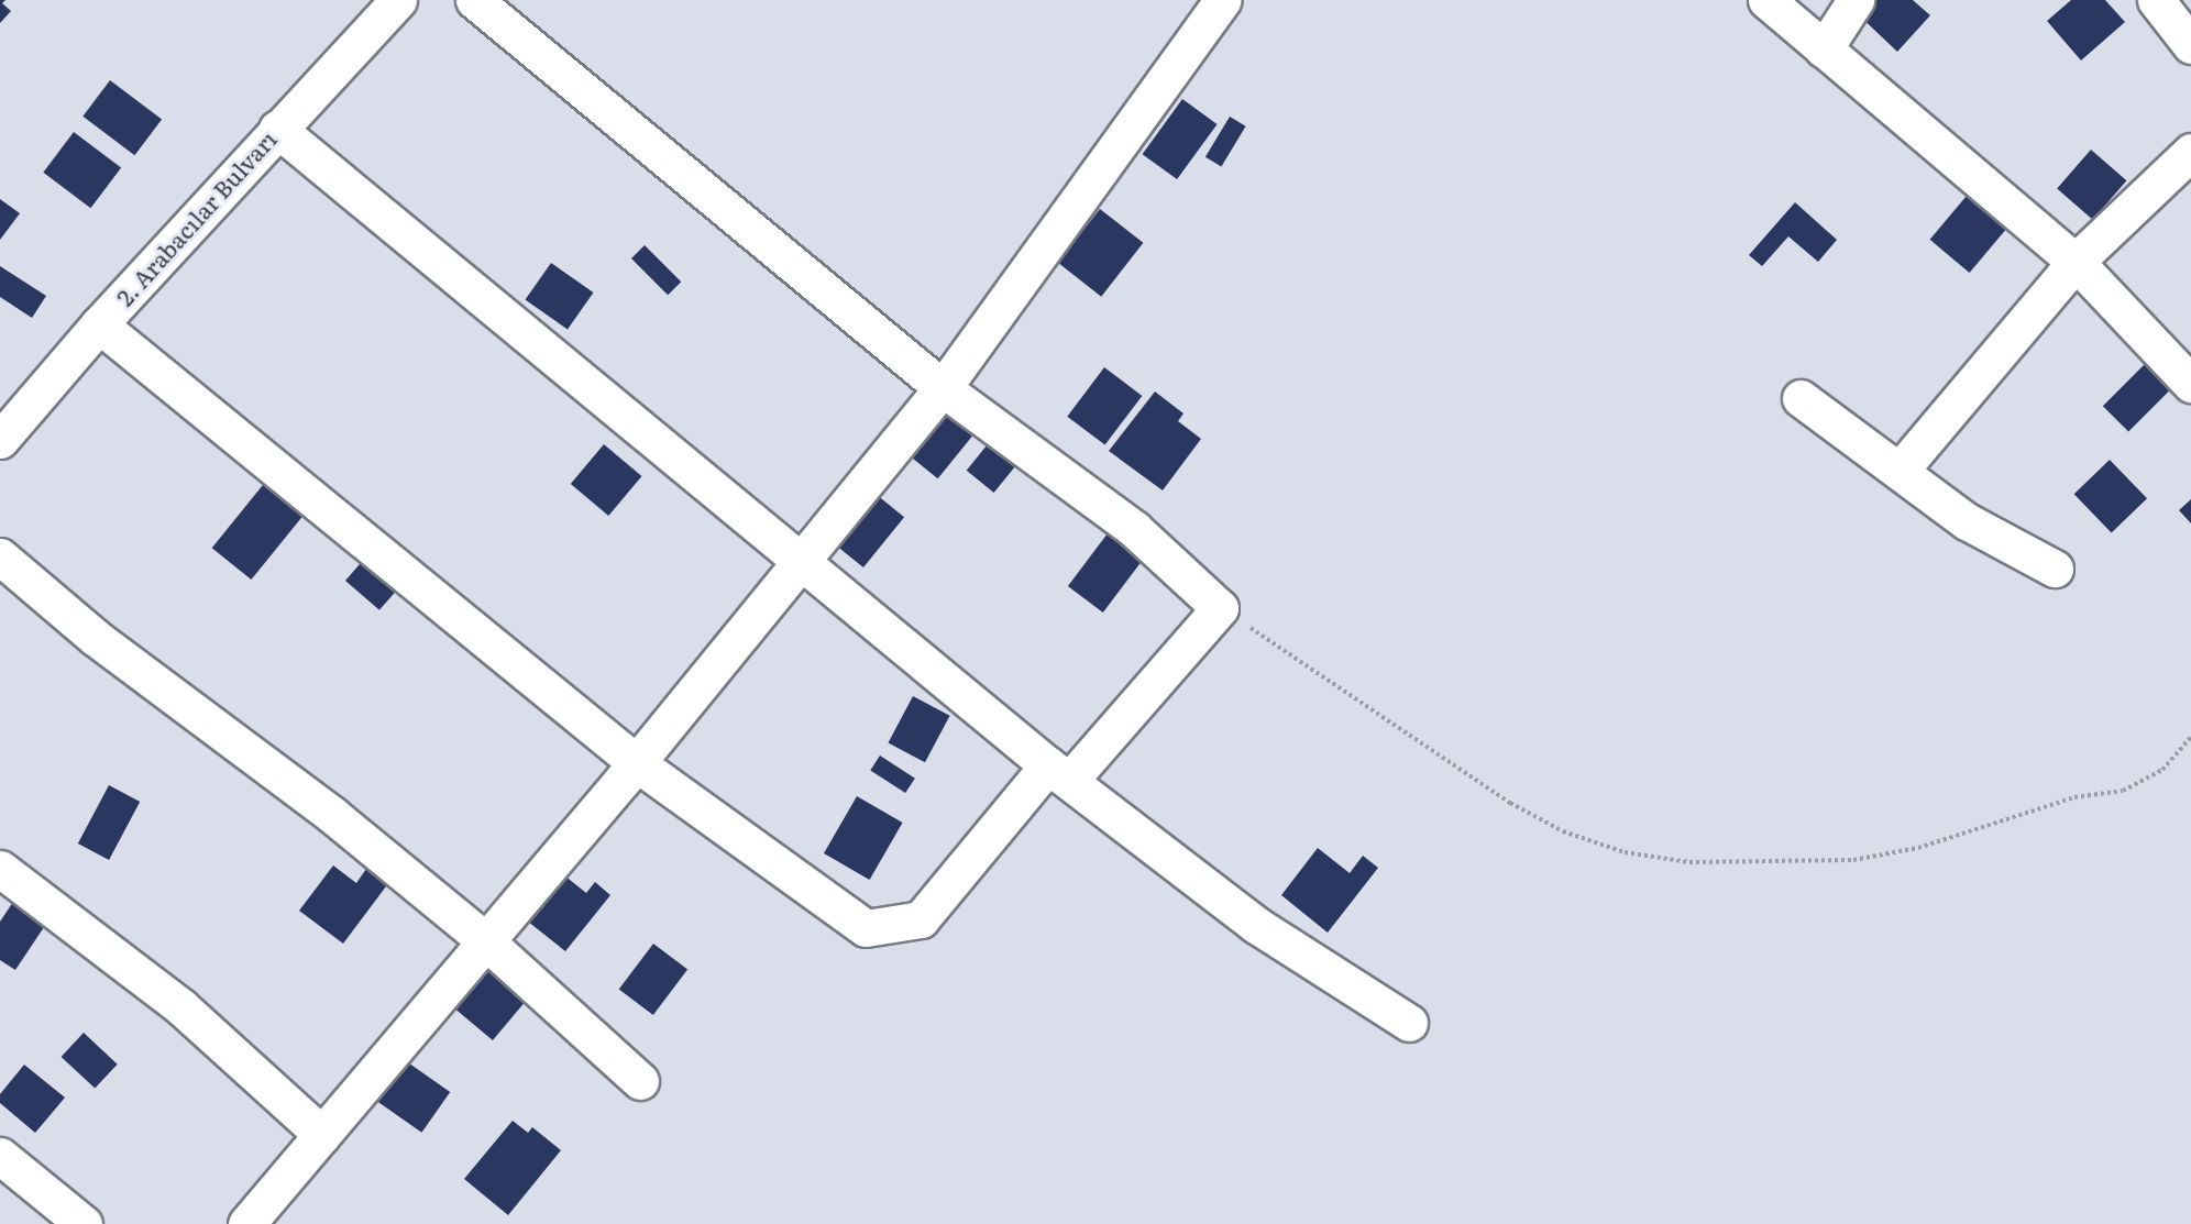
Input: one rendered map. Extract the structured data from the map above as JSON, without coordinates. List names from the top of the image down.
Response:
{
  "streets": {
    "street": ["2. Arabacılar Bulvarı"]
  }
}
